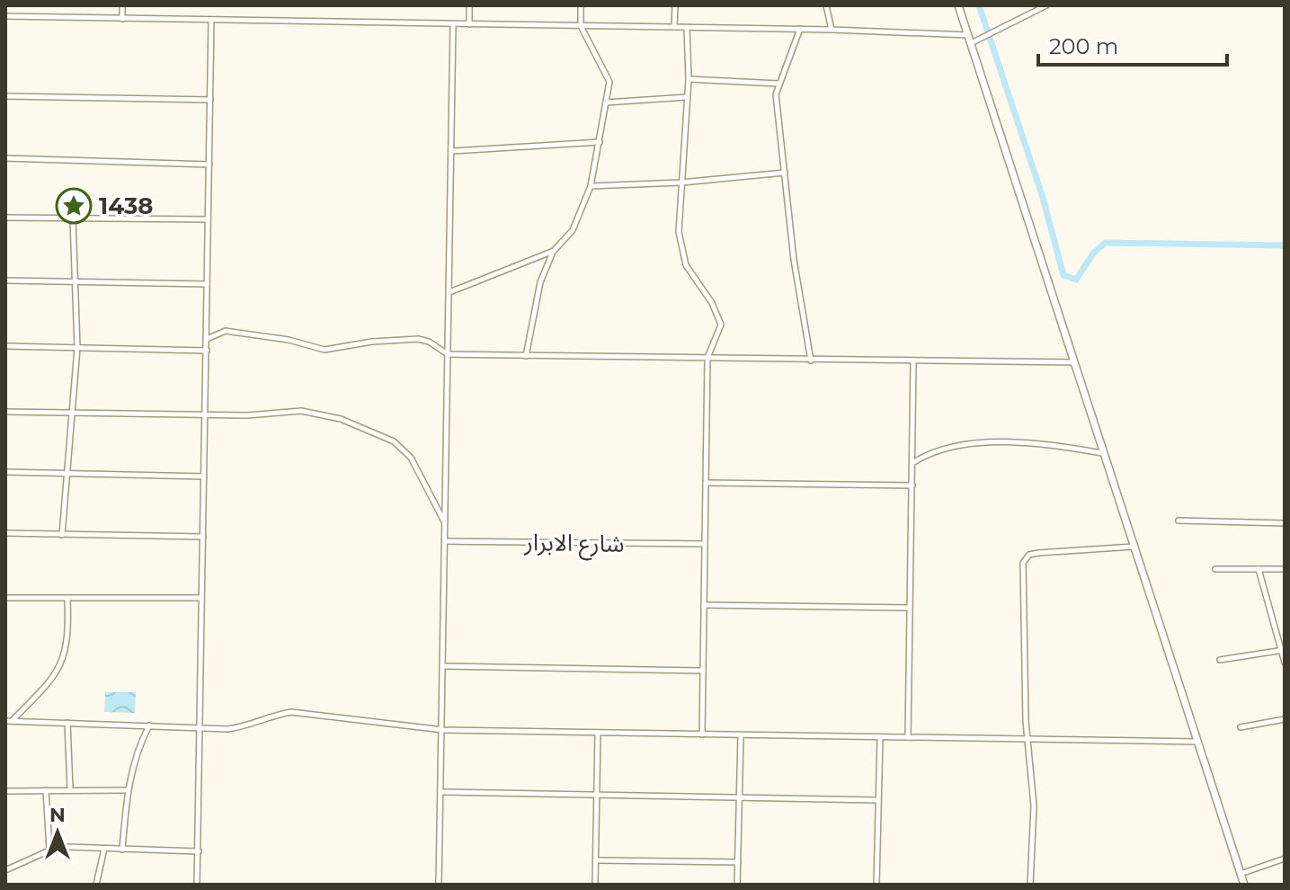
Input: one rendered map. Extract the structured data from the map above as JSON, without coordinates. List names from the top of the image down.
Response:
{
  "streets": {
    "street": ["شارع الابرار"]
  },
  "places": {
    "place": ["1438"]
  },
  "scale_bar": "200 m",
  "north": "top"
}
